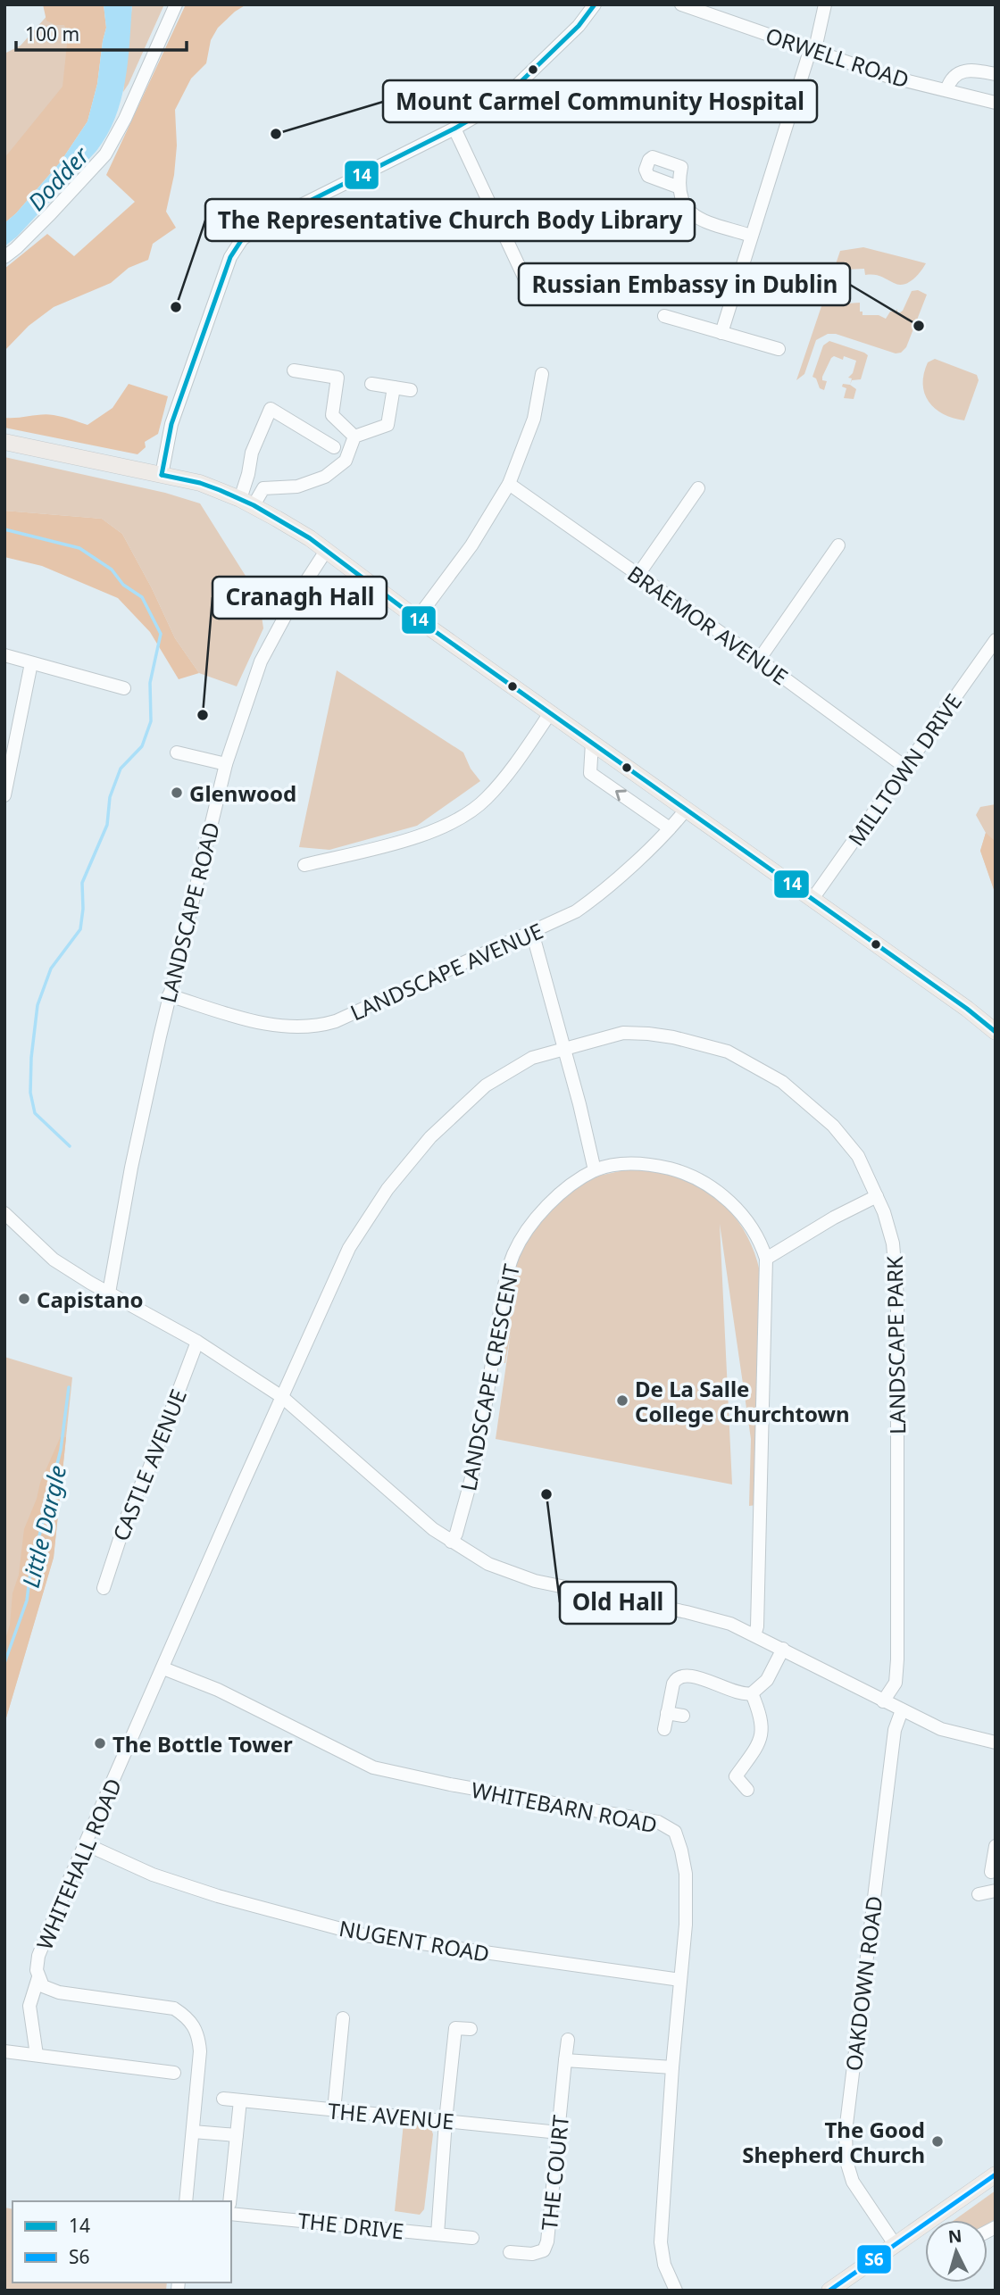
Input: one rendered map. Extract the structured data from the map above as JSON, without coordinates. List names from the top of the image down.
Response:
{
  "streets": {
    "street": [
      "ORWELL ROAD",
      "BRAEMOR AVENUE",
      "MILLTOWN DRIVE",
      "LANDSCAPE ROAD",
      "LANDSCAPE AVENUE",
      "LANDSCAPE PARK",
      "LANDSCAPE CRESCENT",
      "CASTLE AVENUE",
      "WHITEBARN ROAD",
      "WHITEHALL ROAD",
      "NUGENT ROAD",
      "OAKDOWN ROAD",
      "THE AVENUE",
      "THE COURT",
      "THE DRIVE"
    ]
  },
  "crossings": [
    ["BRAEMOR AVENUE", "MILLTOWN DRIVE"],
    ["LANDSCAPE ROAD", "LANDSCAPE AVENUE"],
    ["LANDSCAPE PARK", "WHITEHALL ROAD"],
    ["WHITEBARN ROAD", "WHITEHALL ROAD"],
    ["WHITEBARN ROAD", "NUGENT ROAD"],
    ["WHITEHALL ROAD", "NUGENT ROAD"],
    ["THE AVENUE", "THE COURT"]
  ],
  "water": ["Dodder", "Little Dargle"],
  "places": [
    "Mount Carmel Community Hospital",
    "The Representative Church Body Library",
    "Russian Embassy in Dublin",
    "Cranagh Hall",
    "Glenwood",
    "Capistano",
    "De La Salle College Churchtown",
    "Old Hall",
    "The Bottle Tower",
    "The Good Shepherd Church"
  ],
  "lines": ["transit line 14", "transit line S6"],
  "legend": ["14", "S6"],
  "scale_bar": "100 m",
  "north": "top"
}
